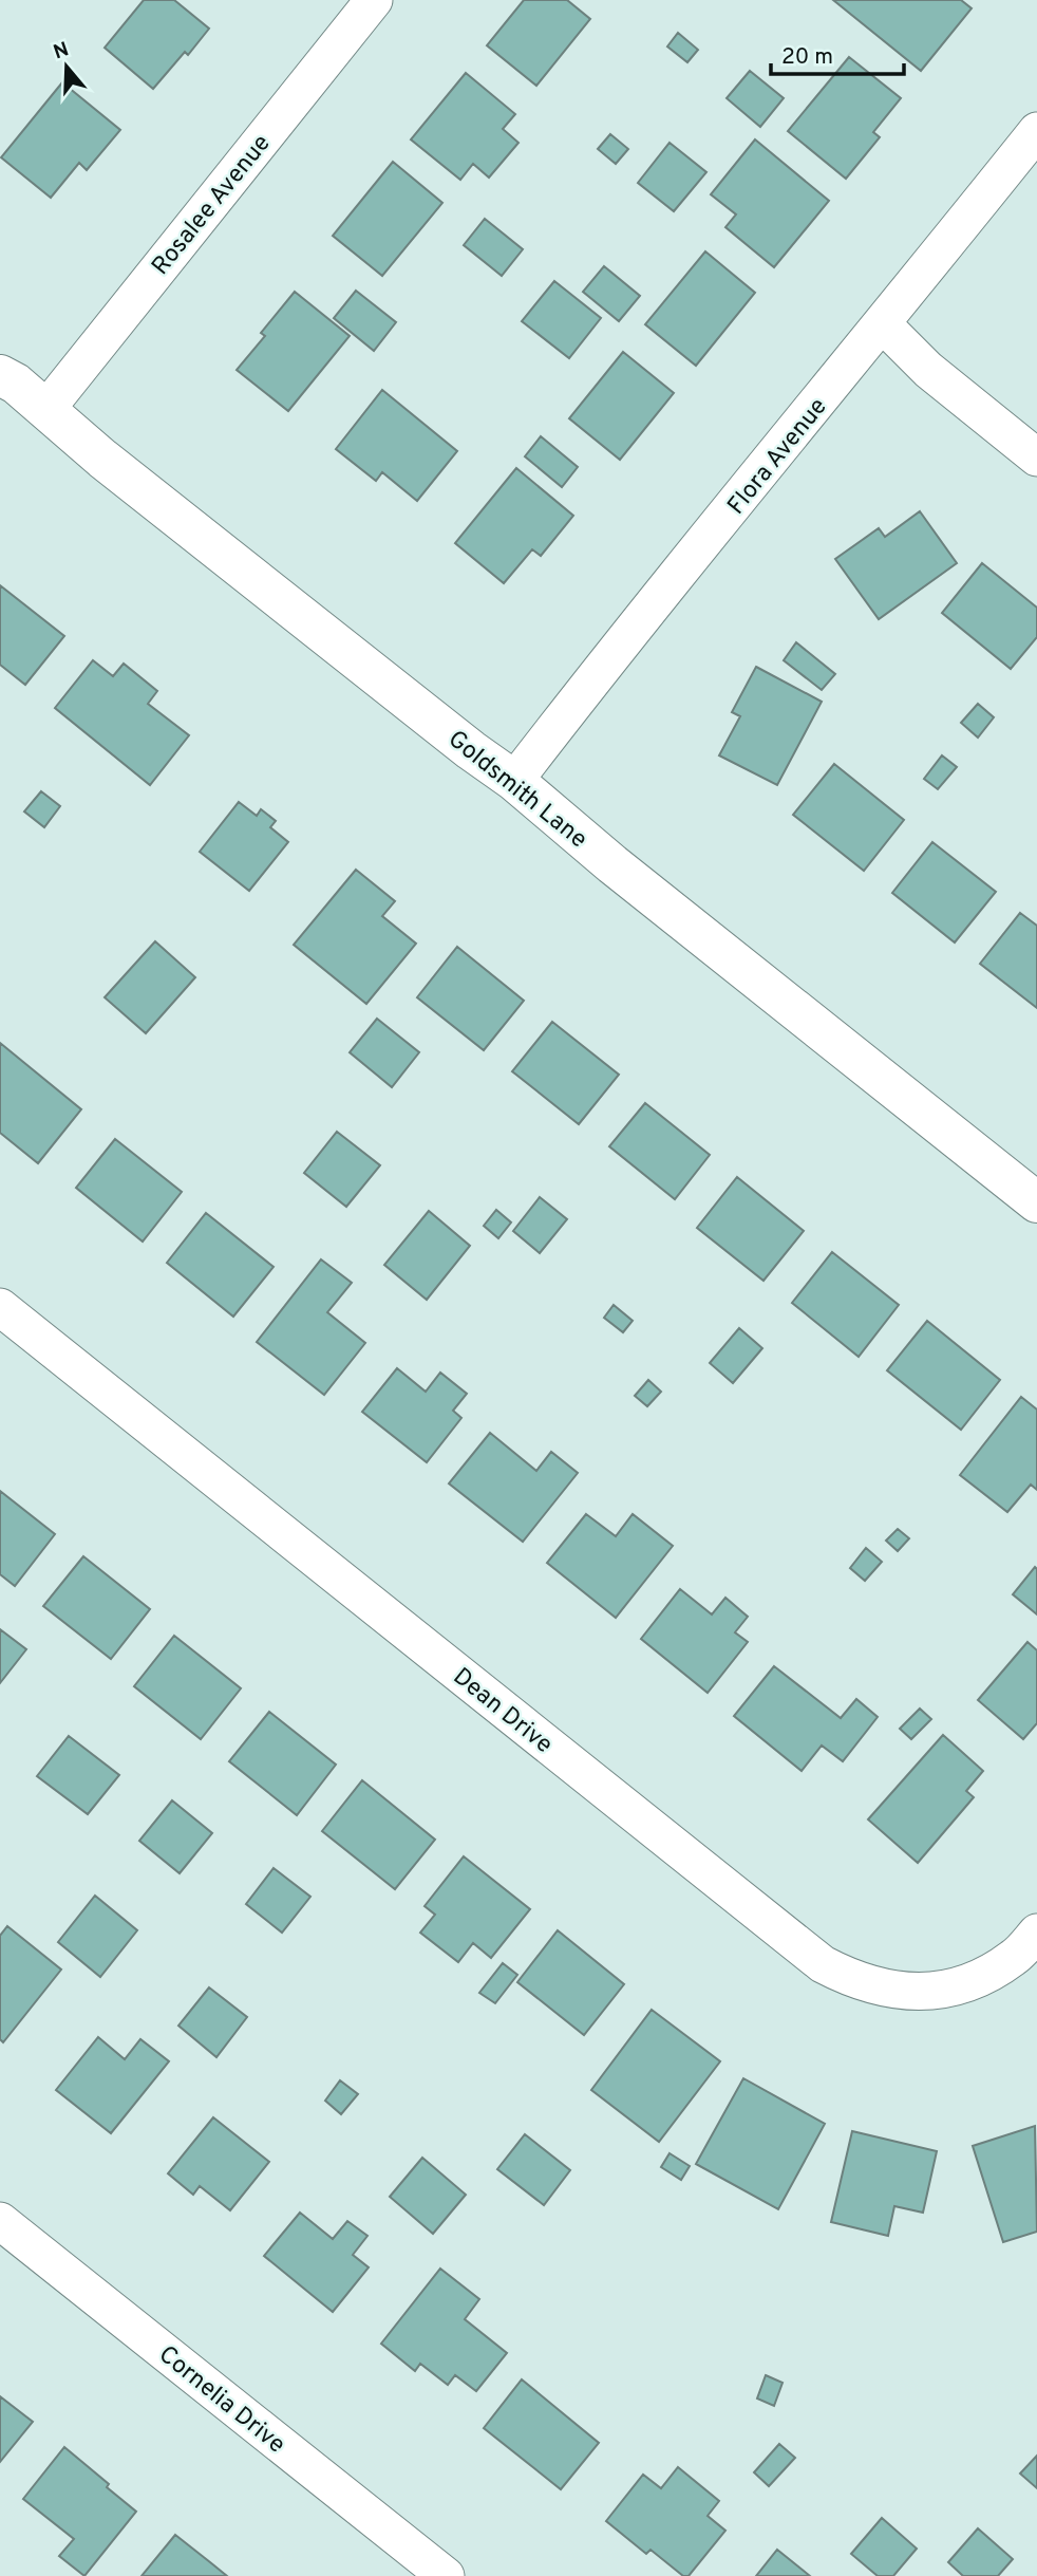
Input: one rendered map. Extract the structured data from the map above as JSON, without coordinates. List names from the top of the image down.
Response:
{
  "streets": {
    "street": [
      "Rosalee Avenue",
      "Flora Avenue",
      "Goldsmith Lane",
      "Dean Drive",
      "Cornelia Drive"
    ]
  },
  "crossings": [
    ["Rosalee Avenue", "Goldsmith Lane"],
    ["Flora Avenue", "Goldsmith Lane"]
  ],
  "scale_bar": "20 m",
  "north": "top"
}
